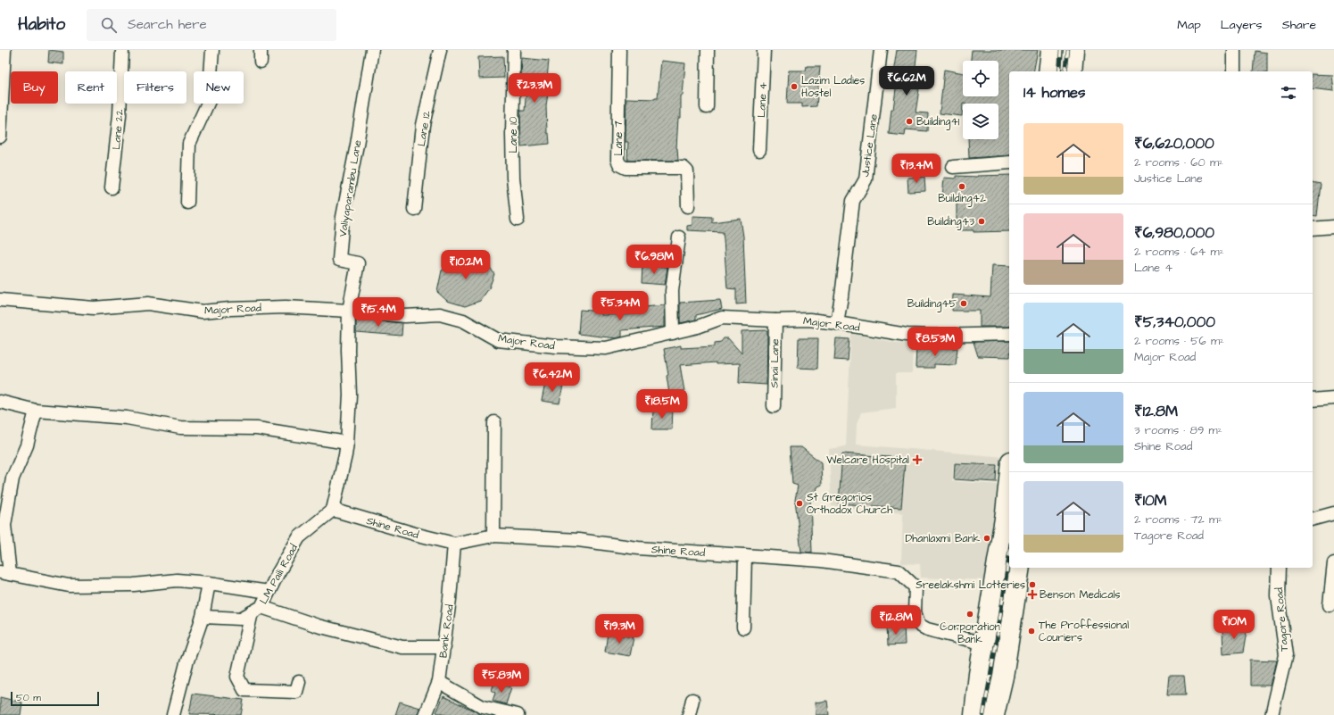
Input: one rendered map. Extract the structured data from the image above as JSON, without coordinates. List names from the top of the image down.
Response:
{
  "streets": {
    "street": [
      "Lane 4",
      "Lane 12",
      "Lane 22",
      "Lane 10",
      "Lane 7",
      "Justice Lane",
      "Valiyaparambu Lane",
      "Major Road",
      "Sinai Lane",
      "Shine Road",
      "LM Paili Road",
      "Tagore Road",
      "Bank Road"
    ]
  },
  "crossings": [
    ["Justice Lane", "Major Road"],
    ["Valiyaparambu Lane", "Major Road"],
    ["Major Road", "Sinai Lane"],
    ["Shine Road", "LM Paili Road"],
    ["Shine Road", "Bank Road"]
  ],
  "places": {
    "other": [
      "Lazim Ladies Hostel",
      "Building41",
      "Building42",
      "Building43",
      "Building45",
      "St Gregorios Orthodox Church",
      "Dhanlaxmi Bank",
      "Sreelakshmi Lotteries",
      "Corporation Bank",
      "The Proffessional Couriers"
    ],
    "health": ["Welcare Hospital", "Benson Medicals"]
  },
  "scale_bar": "50 m",
  "page": {
    "header": "Habito",
    "search": "Search here",
    "nav": ["Map", "Layers", "Share"],
    "price": [
      "₹6.62M",
      "₹23.3M",
      "₹13.4M",
      "₹6.98M",
      "₹10.2M",
      "₹5.34M",
      "₹15.4M",
      "₹8.53M",
      "₹6.42M",
      "₹18.5M",
      "₹12.8M",
      "₹10M",
      "₹19.3M",
      "₹5.83M"
    ],
    "chip": [
      "Buy",
      "Rent",
      "Filters",
      "New"
    ],
    "heading": "14 homes",
    "list": [
      {
        "name": "₹6,620,000",
        "note": "2 rooms · 60 m² · Justice Lane"
      },
      {
        "name": "₹6,980,000",
        "note": "2 rooms · 64 m² · Lane 4"
      },
      {
        "name": "₹5,340,000",
        "note": "2 rooms · 56 m² · Major Road"
      },
      {
        "name": "₹12.8M",
        "note": "3 rooms · 89 m² · Shine Road"
      },
      {
        "name": "₹10M",
        "note": "2 rooms · 72 m² · Tagore Road"
      }
    ],
    "scale": "50 m"
  }
}
